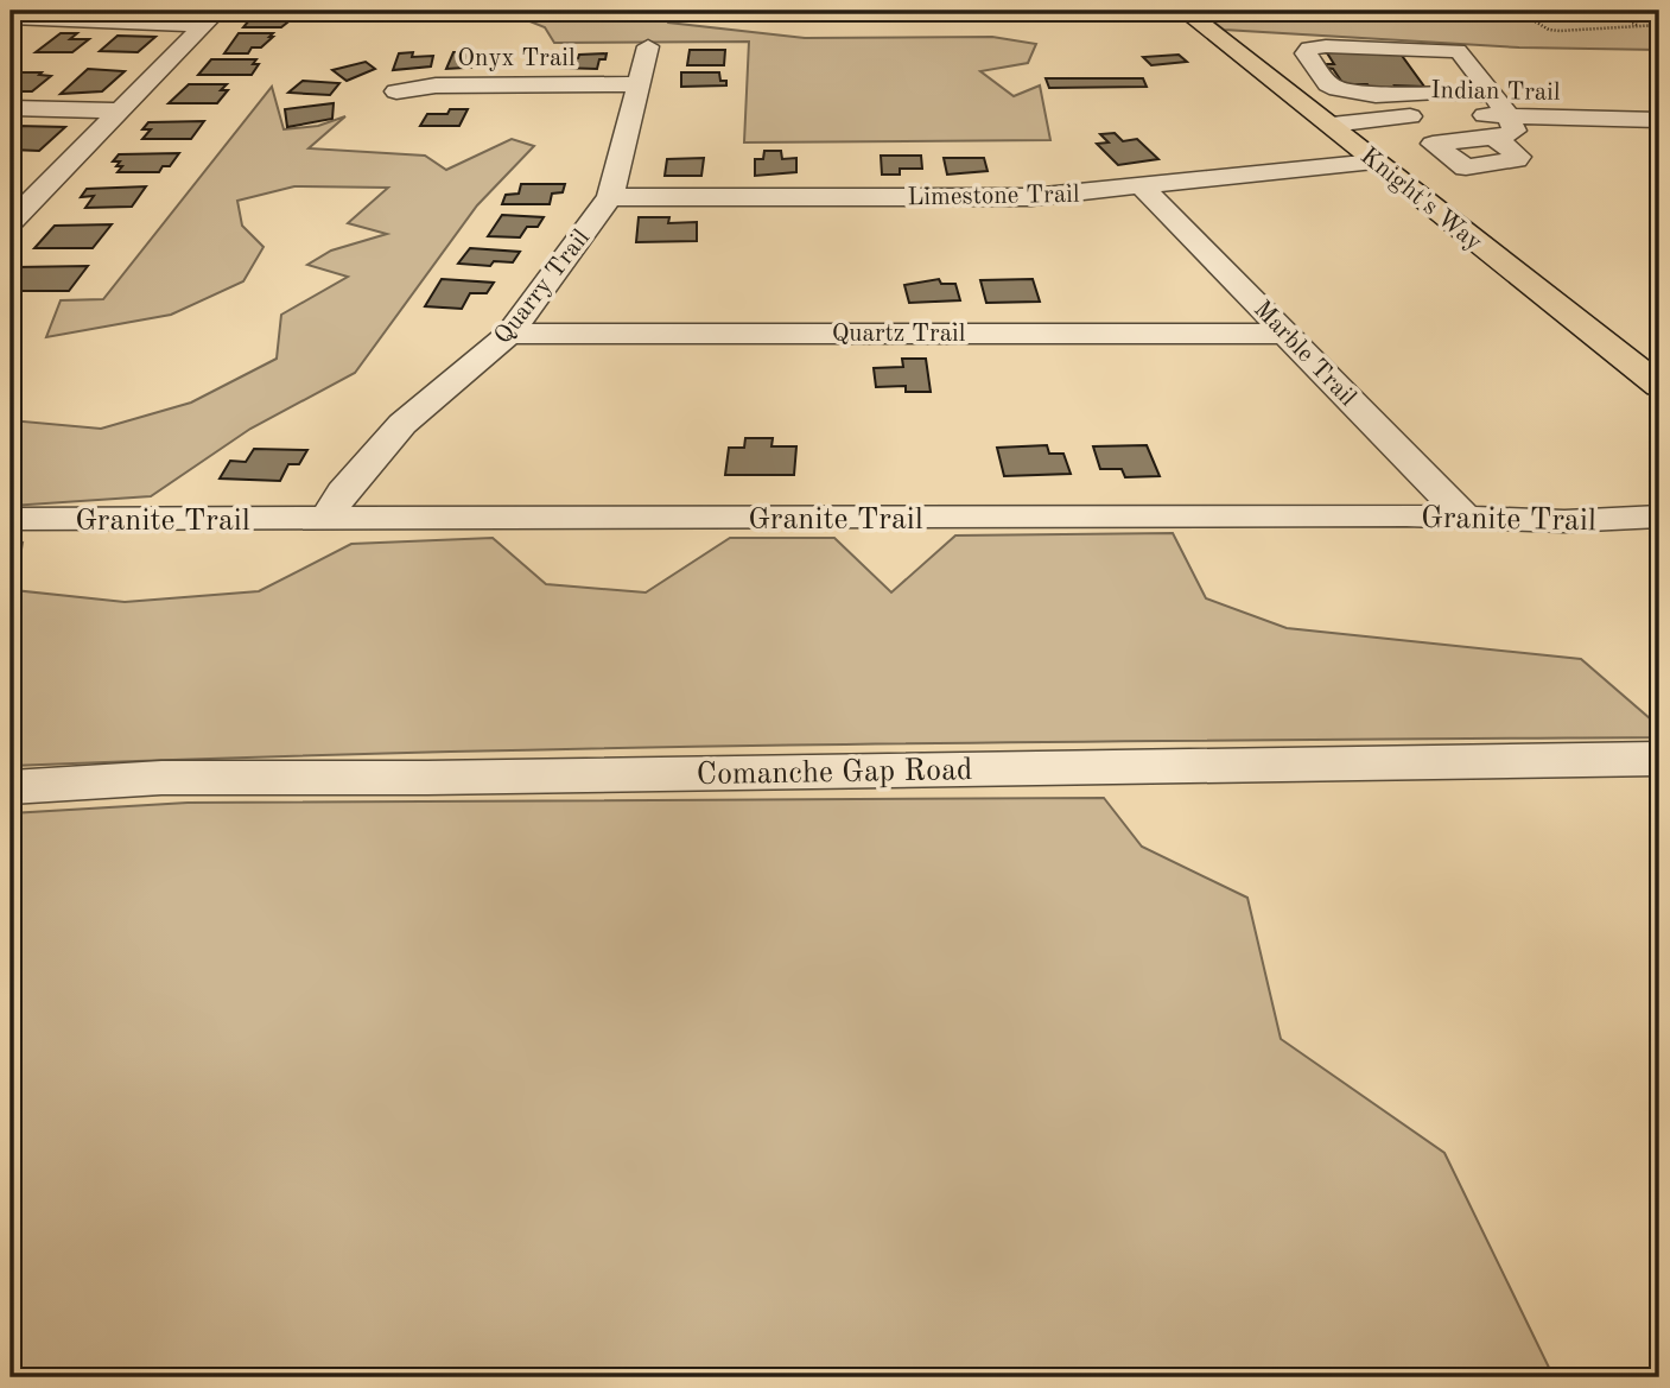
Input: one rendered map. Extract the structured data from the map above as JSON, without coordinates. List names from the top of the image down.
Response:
{
  "streets": {
    "main road": ["Knight's Way"],
    "street": [
      "Onyx Trail",
      "Indian Trail",
      "Limestone Trail",
      "Quarry Trail",
      "Quartz Trail",
      "Marble Trail",
      "Granite Trail",
      "Comanche Gap Road"
    ]
  },
  "crossings": [
    ["Onyx Trail", "Quarry Trail"],
    ["Indian Trail", "Knight's Way"],
    ["Limestone Trail", "Knight's Way"],
    ["Limestone Trail", "Quarry Trail"],
    ["Limestone Trail", "Marble Trail"],
    ["Quarry Trail", "Quartz Trail"],
    ["Quarry Trail", "Granite Trail"],
    ["Quartz Trail", "Marble Trail"],
    ["Marble Trail", "Granite Trail"]
  ]
}
